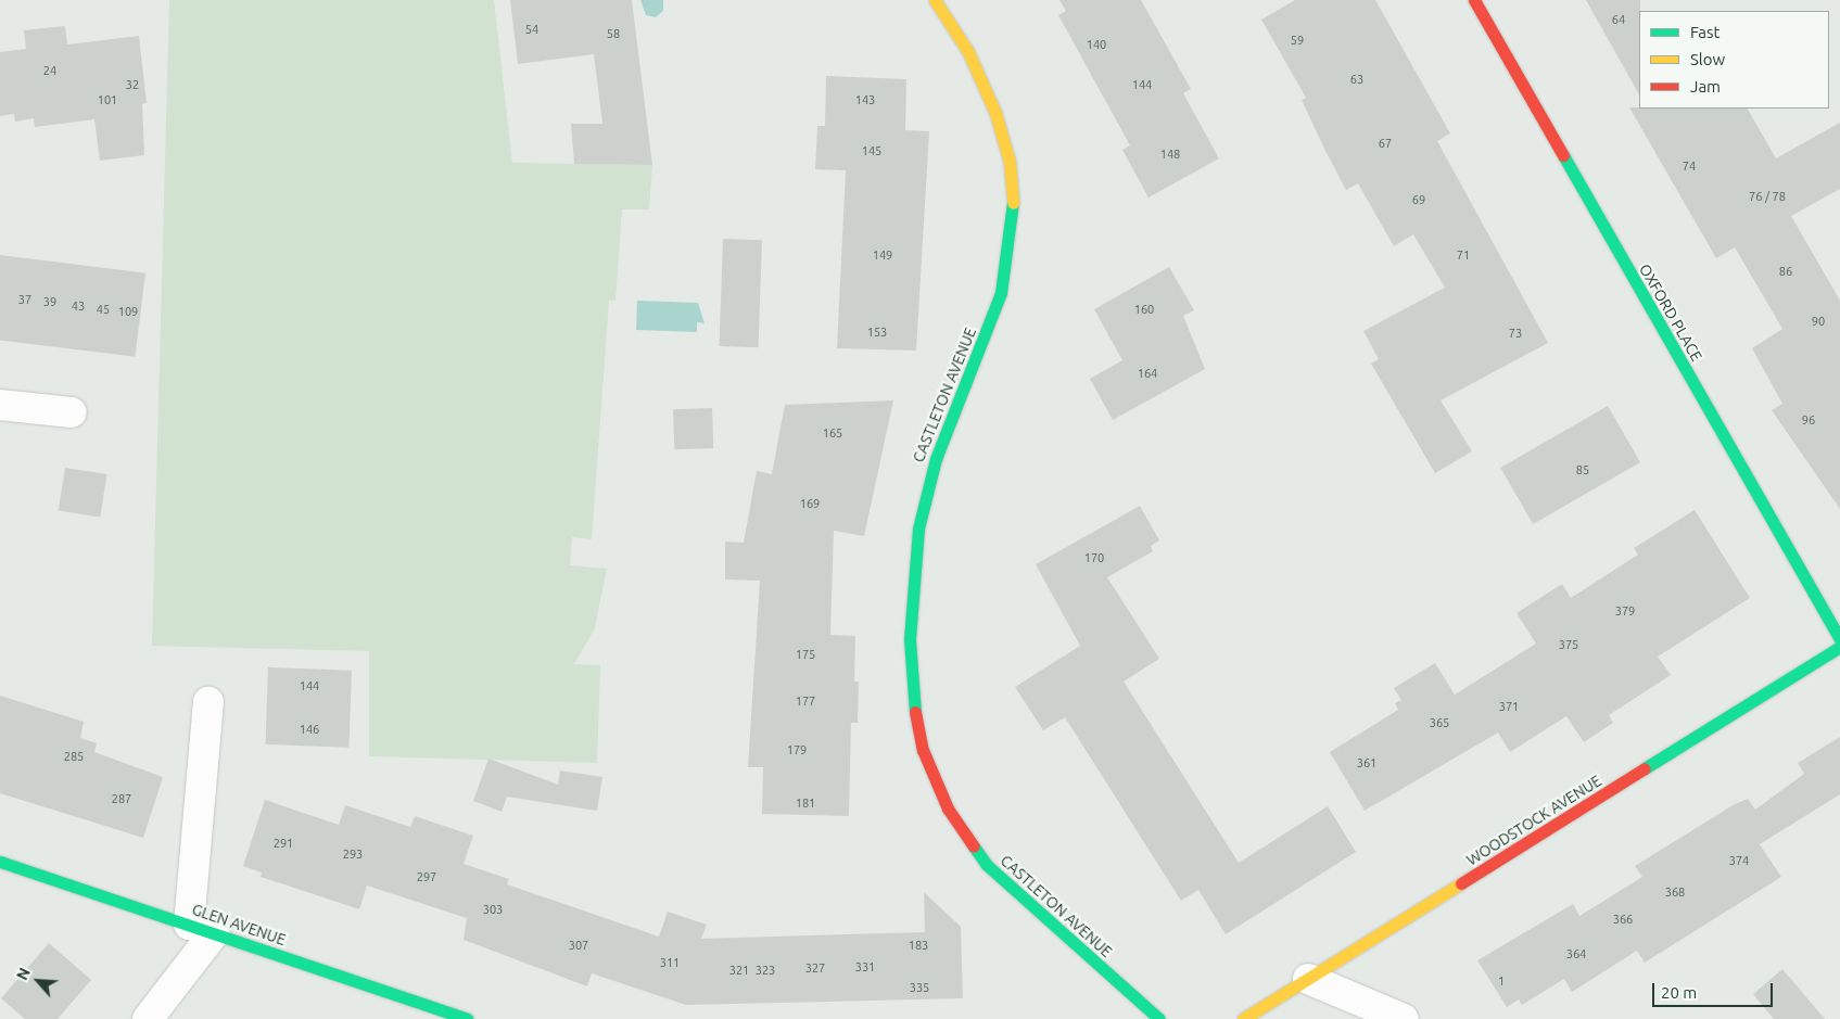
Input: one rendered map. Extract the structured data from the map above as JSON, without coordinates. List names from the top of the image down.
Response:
{
  "streets": {
    "street": [
      "OXFORD PLACE",
      "CASTLETON AVENUE",
      "WOODSTOCK AVENUE",
      "GLEN AVENUE"
    ]
  },
  "house_numbers": [
    "64",
    "54",
    "58",
    "59",
    "140",
    "24",
    "63",
    "32",
    "144",
    "101",
    "143",
    "67",
    "145",
    "148",
    "74",
    "76 / 78",
    "69",
    "149",
    "71",
    "86",
    "37",
    "39",
    "43",
    "45",
    "160",
    "109",
    "90",
    "153",
    "73",
    "164",
    "96",
    "165",
    "85",
    "169",
    "170",
    "379",
    "375",
    "175",
    "144",
    "177",
    "371",
    "365",
    "146",
    "179",
    "285",
    "361",
    "287",
    "181",
    "291",
    "293",
    "374",
    "297",
    "368",
    "303",
    "366",
    "307",
    "183",
    "364",
    "311",
    "331",
    "327",
    "321",
    "323",
    "1",
    "335"
  ],
  "legend": ["Fast", "Slow", "Jam"],
  "scale_bar": "20 m",
  "north": "top left"
}
